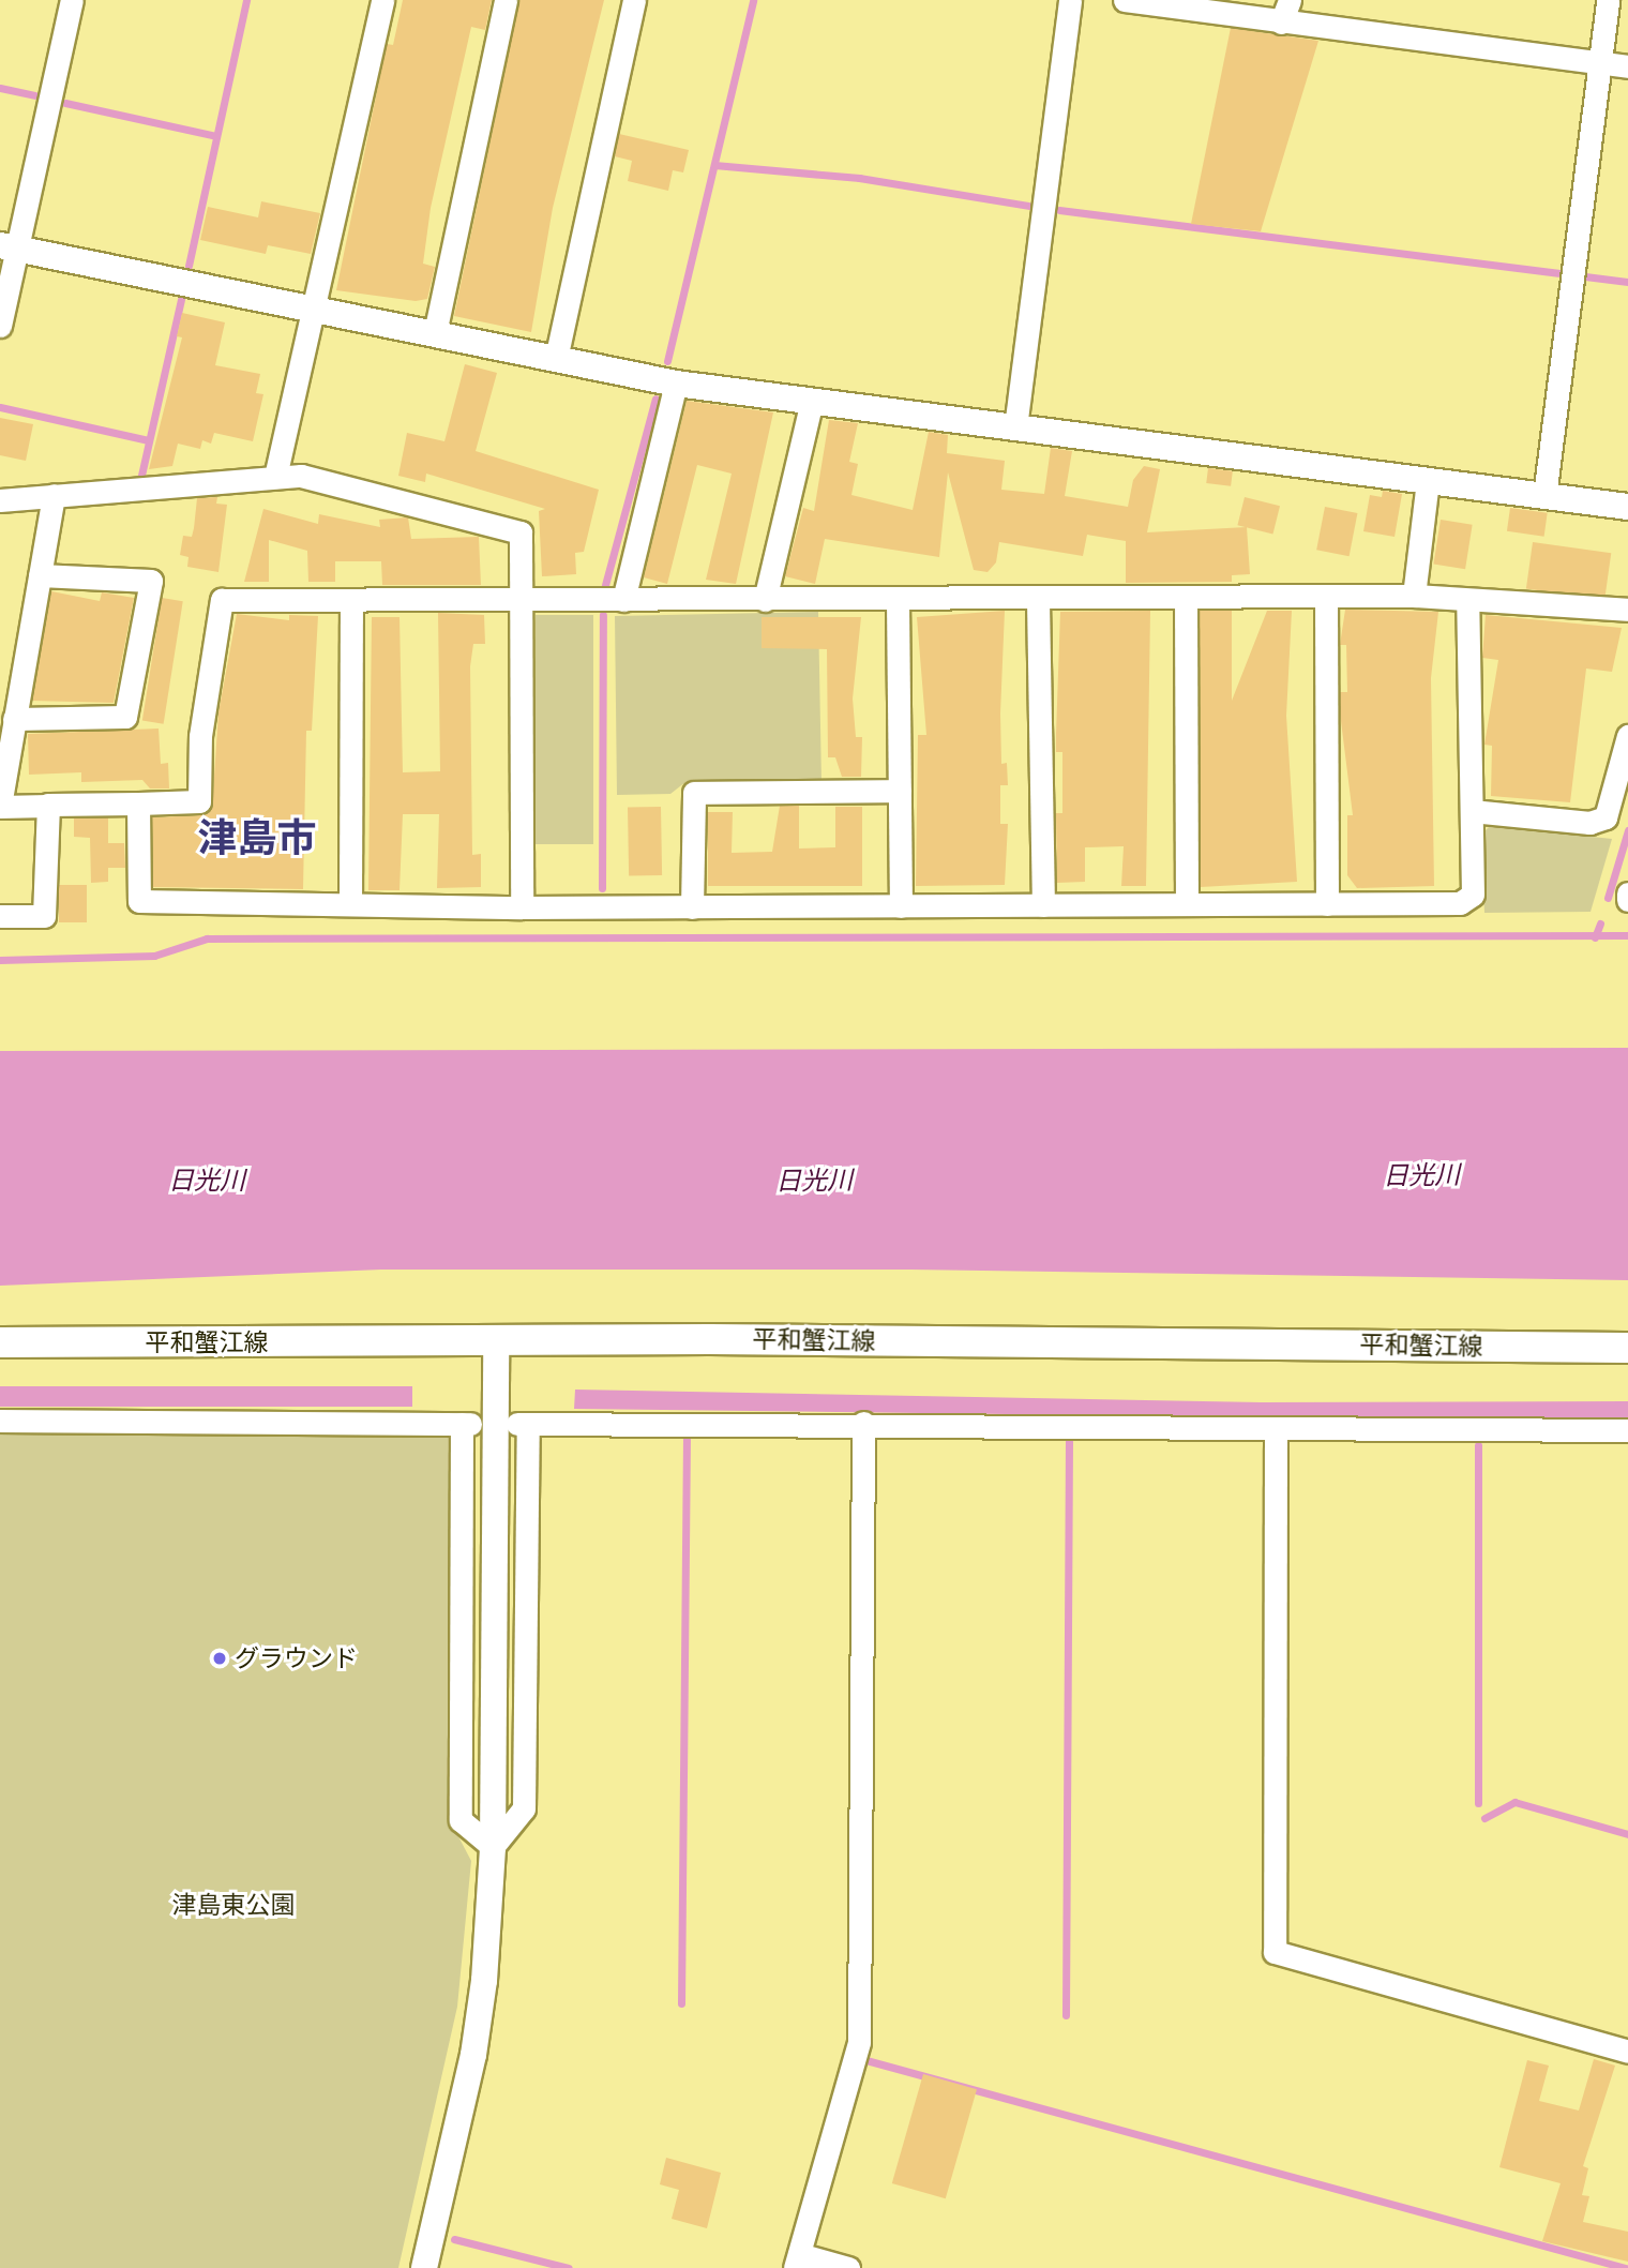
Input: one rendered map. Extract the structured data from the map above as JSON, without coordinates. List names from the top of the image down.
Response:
{
  "streets": {
    "main road": ["平和蟹江線"]
  },
  "districts": ["津島市"],
  "water": ["日光川"],
  "parks": ["津島東公園"],
  "places": ["グラウンド"]
}
